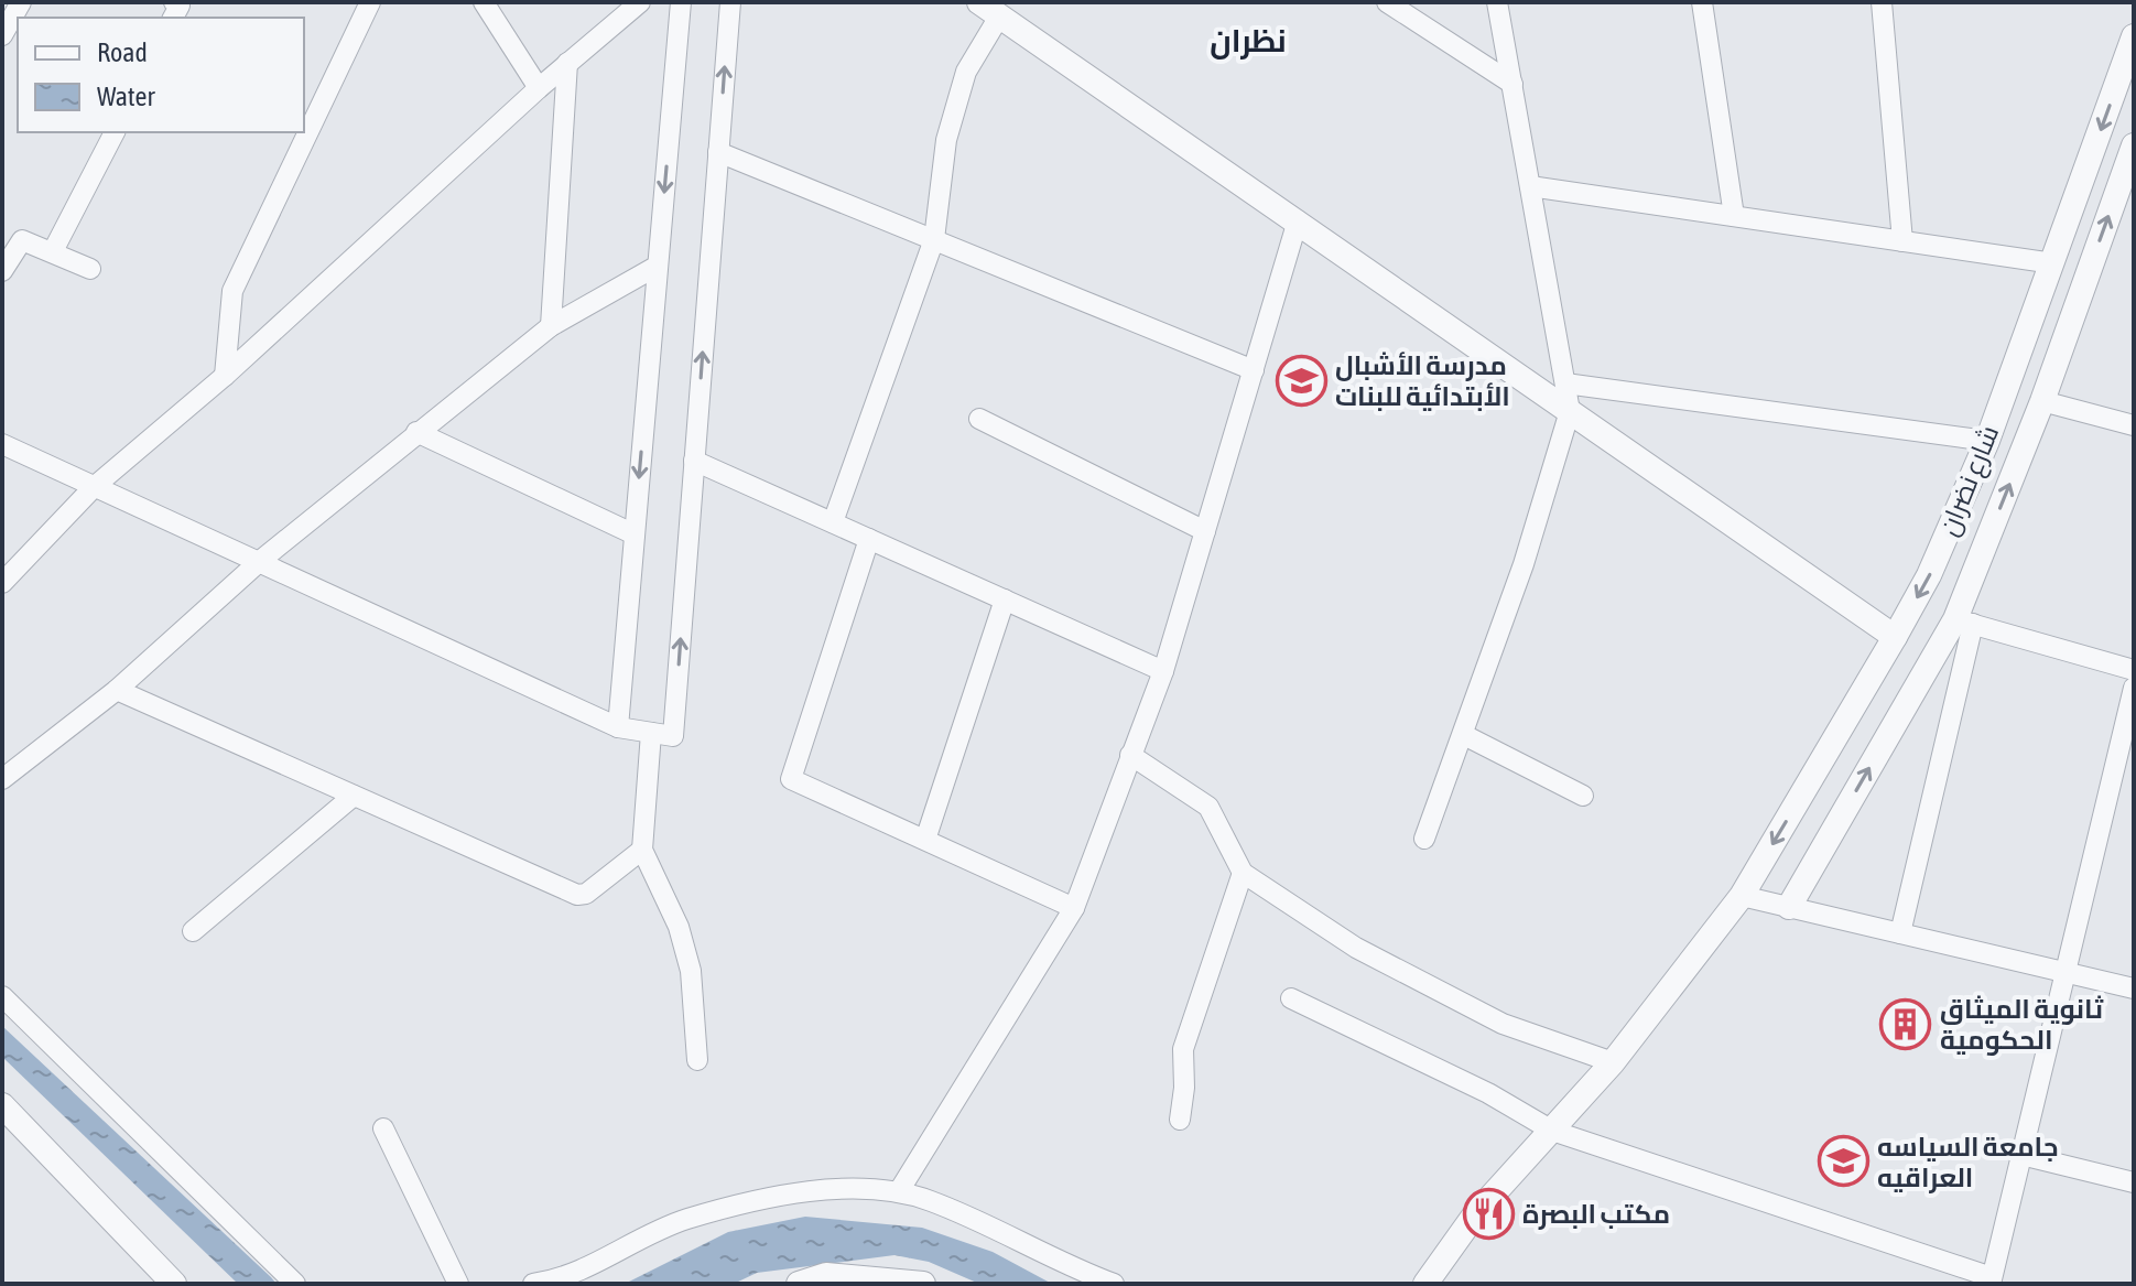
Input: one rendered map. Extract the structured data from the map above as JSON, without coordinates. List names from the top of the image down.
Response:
{
  "streets": {
    "street": ["شارع نضران"]
  },
  "districts": ["نظران"],
  "places": {
    "school or university": ["مدرسة الأشبال الأبتدائية للبنات", "جامعة السياسه العراقيه"],
    "building": ["ثانوية الميثاق الحكومية"],
    "restaurant": ["مكتب البصرة"]
  },
  "legend": ["Road", "Water"]
}
